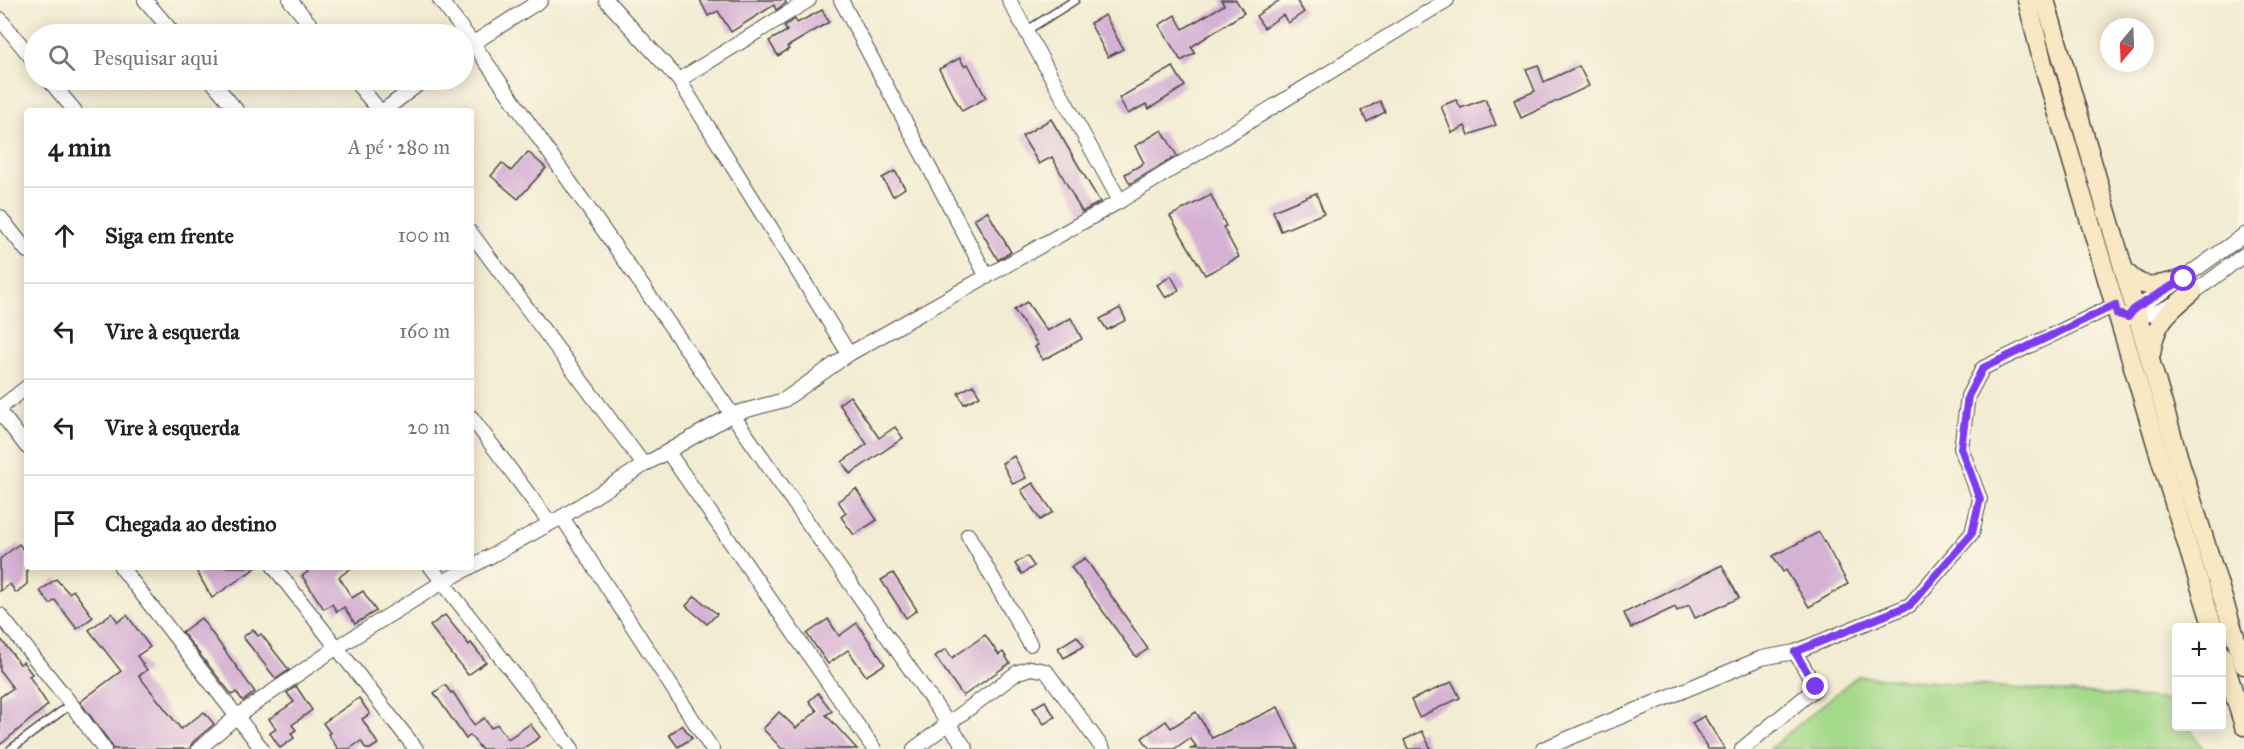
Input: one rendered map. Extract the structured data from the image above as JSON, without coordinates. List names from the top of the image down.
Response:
{
  "north": "bottom",
  "page": {
    "search": "Pesquisar aqui",
    "heading": ["4 min", "A pé · 280 m"],
    "list": [
      ["Siga em frente", "100 m"],
      ["Vire à esquerda", "160 m"],
      ["Vire à esquerda", "20 m"],
      "Chegada ao destino"
    ],
    "map_buttons": ["+", "−"]
  }
}
